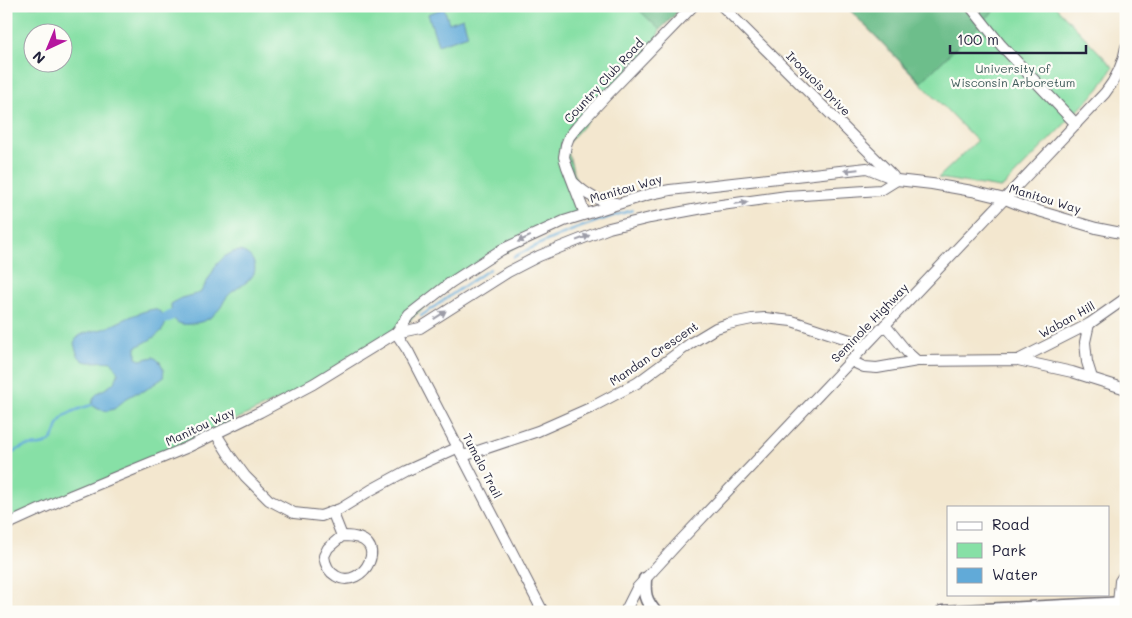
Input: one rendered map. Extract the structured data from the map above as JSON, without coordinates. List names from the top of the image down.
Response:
{
  "streets": {
    "street": [
      "Country Club Road",
      "Iroquois Drive",
      "Manitou Way",
      "Waban Hill",
      "Seminole Highway",
      "Mandan Crescent",
      "Tumalo Trail"
    ]
  },
  "crossings": [
    ["Country Club Road", "Manitou Way"],
    ["Iroquois Drive", "Manitou Way"],
    ["Manitou Way", "Seminole Highway"],
    ["Manitou Way", "Mandan Crescent"],
    ["Manitou Way", "Tumalo Trail"],
    ["Seminole Highway", "Mandan Crescent"],
    ["Mandan Crescent", "Tumalo Trail"]
  ],
  "parks": ["University of Wisconsin Arboretum"],
  "legend": ["Road", "Park", "Water"],
  "scale_bar": "100 m",
  "north": "bottom left"
}
